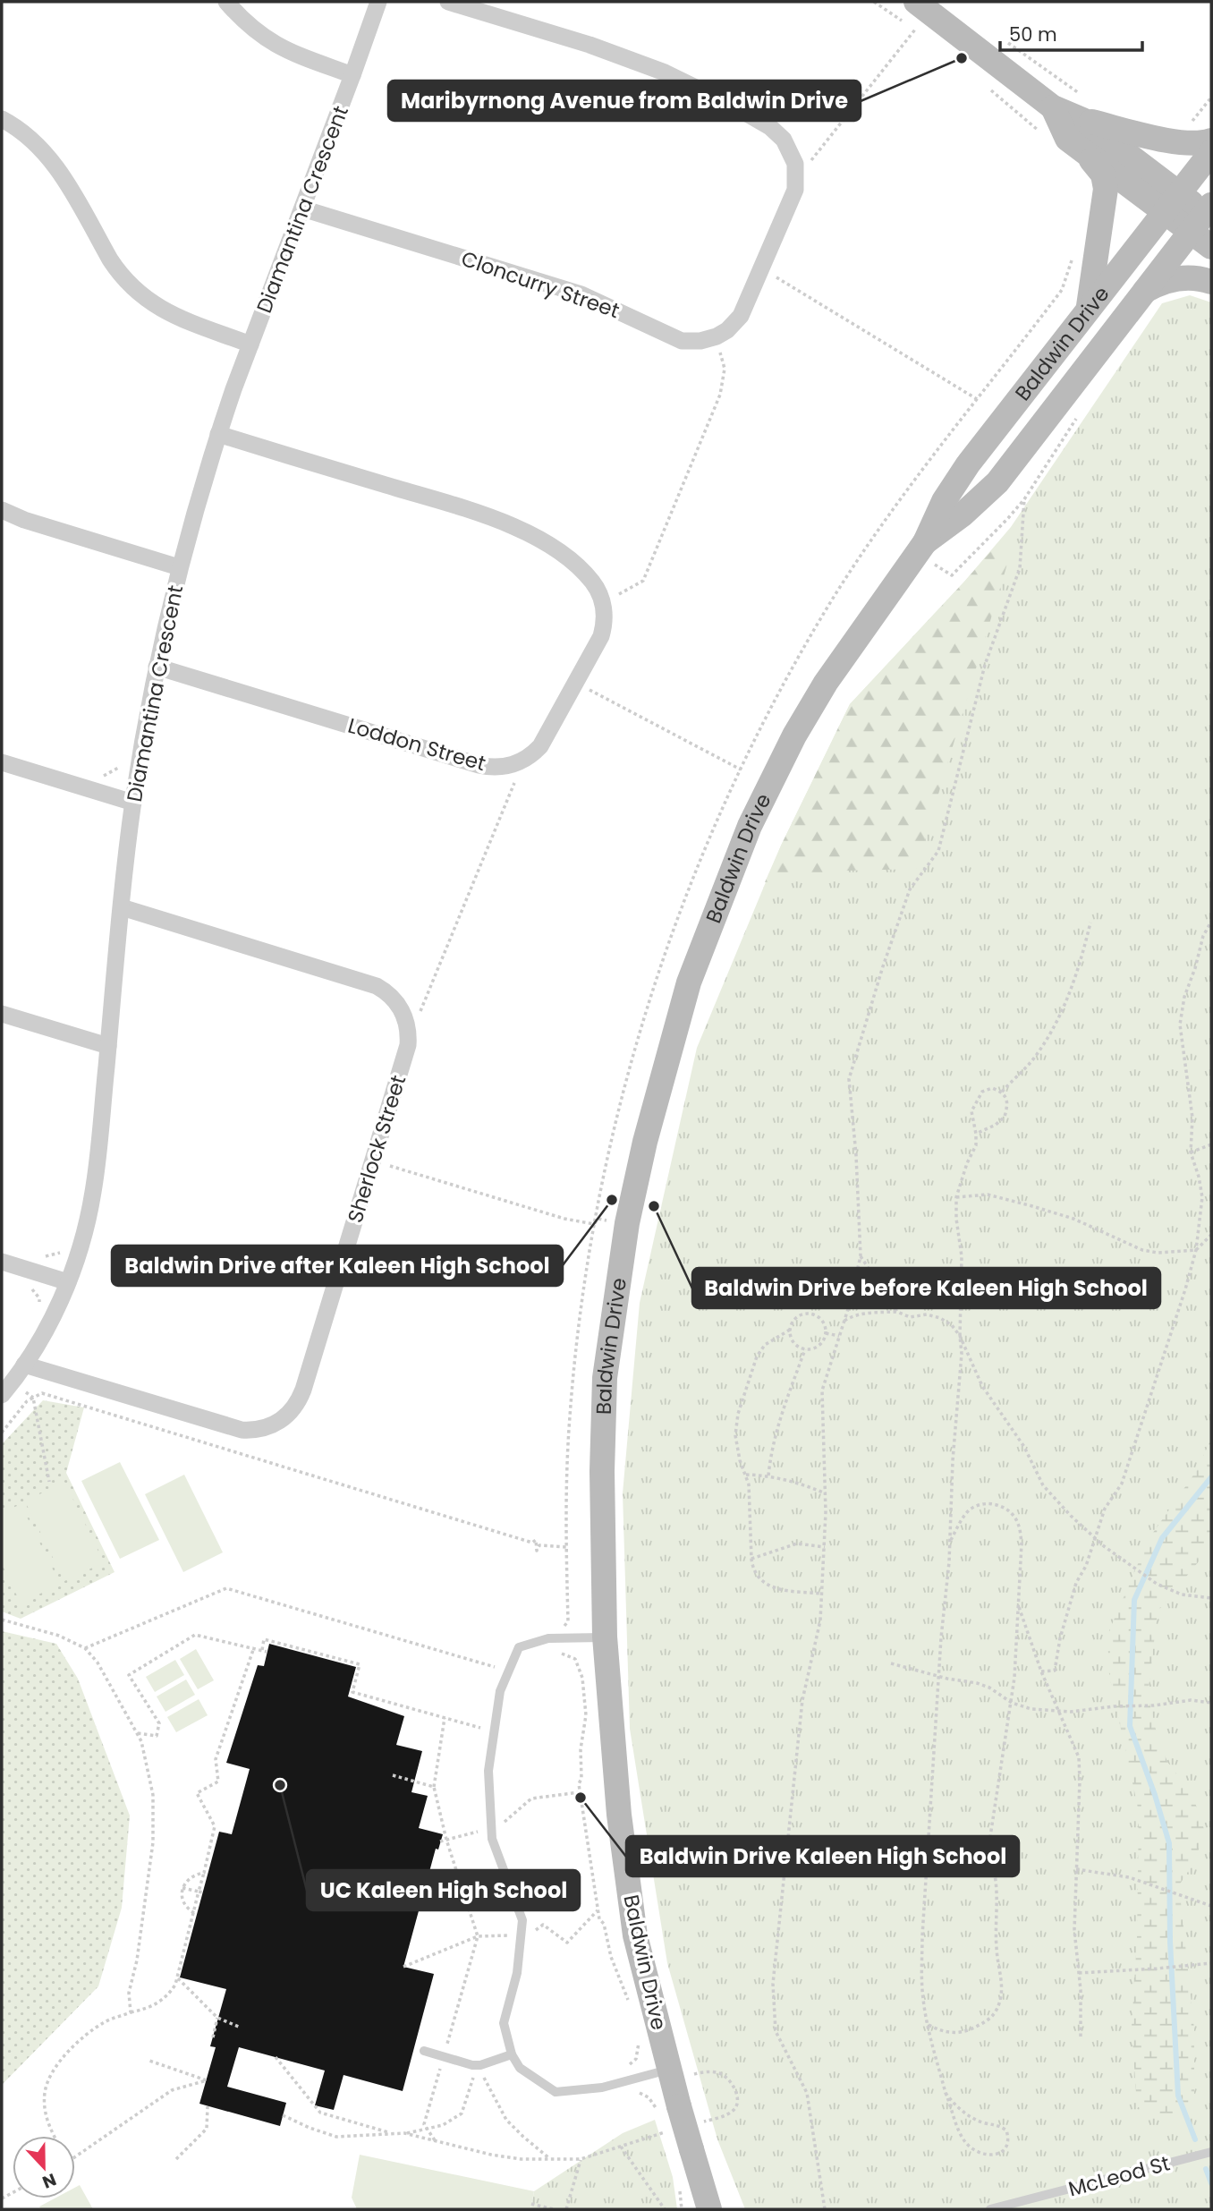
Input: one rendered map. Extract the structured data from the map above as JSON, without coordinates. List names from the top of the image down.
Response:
{
  "streets": {
    "main road": ["Baldwin Drive"],
    "street": [
      "Diamantina Crescent",
      "Cloncurry Street",
      "Loddon Street",
      "Sherlock Street"
    ],
    "lane": ["McLeod St"]
  },
  "crossings": [
    ["Diamantina Crescent", "Cloncurry Street"],
    ["Diamantina Crescent", "Loddon Street"],
    ["Diamantina Crescent", "Sherlock Street"]
  ],
  "places": [
    "Maribyrnong Avenue from Baldwin Drive",
    "Baldwin Drive after Kaleen High School",
    "Baldwin Drive before Kaleen High School",
    "UC Kaleen High School",
    "Baldwin Drive Kaleen High School"
  ],
  "scale_bar": "50 m",
  "north": "bottom"
}
